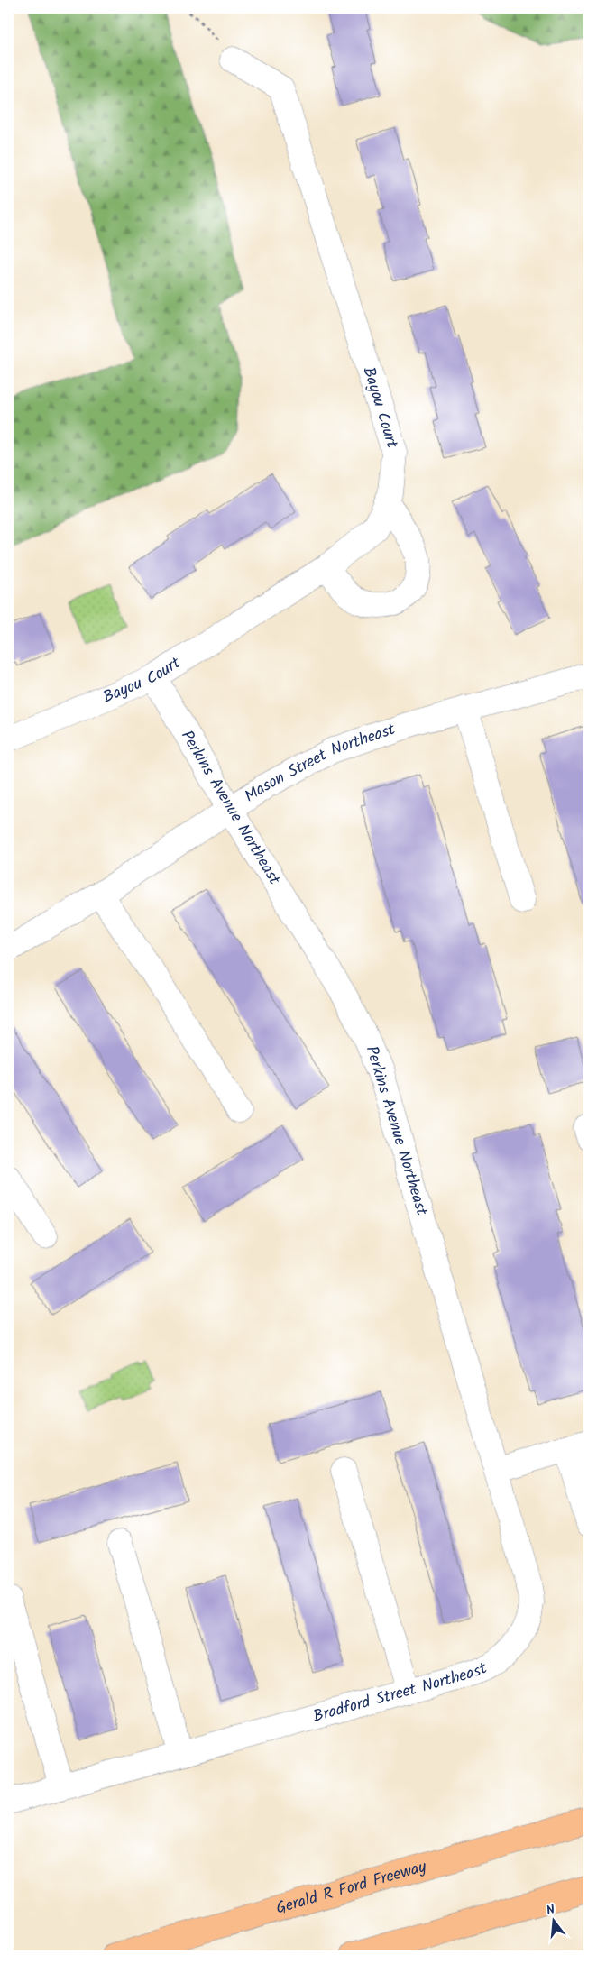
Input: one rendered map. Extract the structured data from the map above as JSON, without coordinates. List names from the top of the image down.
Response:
{
  "streets": {
    "highway": ["Gerald R Ford Freeway"],
    "street": [
      "Bayou Court",
      "Mason Street Northeast",
      "Perkins Avenue Northeast",
      "Bradford Street Northeast"
    ]
  },
  "crossings": [
    ["Bayou Court", "Perkins Avenue Northeast"],
    ["Mason Street Northeast", "Perkins Avenue Northeast"],
    ["Perkins Avenue Northeast", "Bradford Street Northeast"]
  ],
  "north": "top"
}
